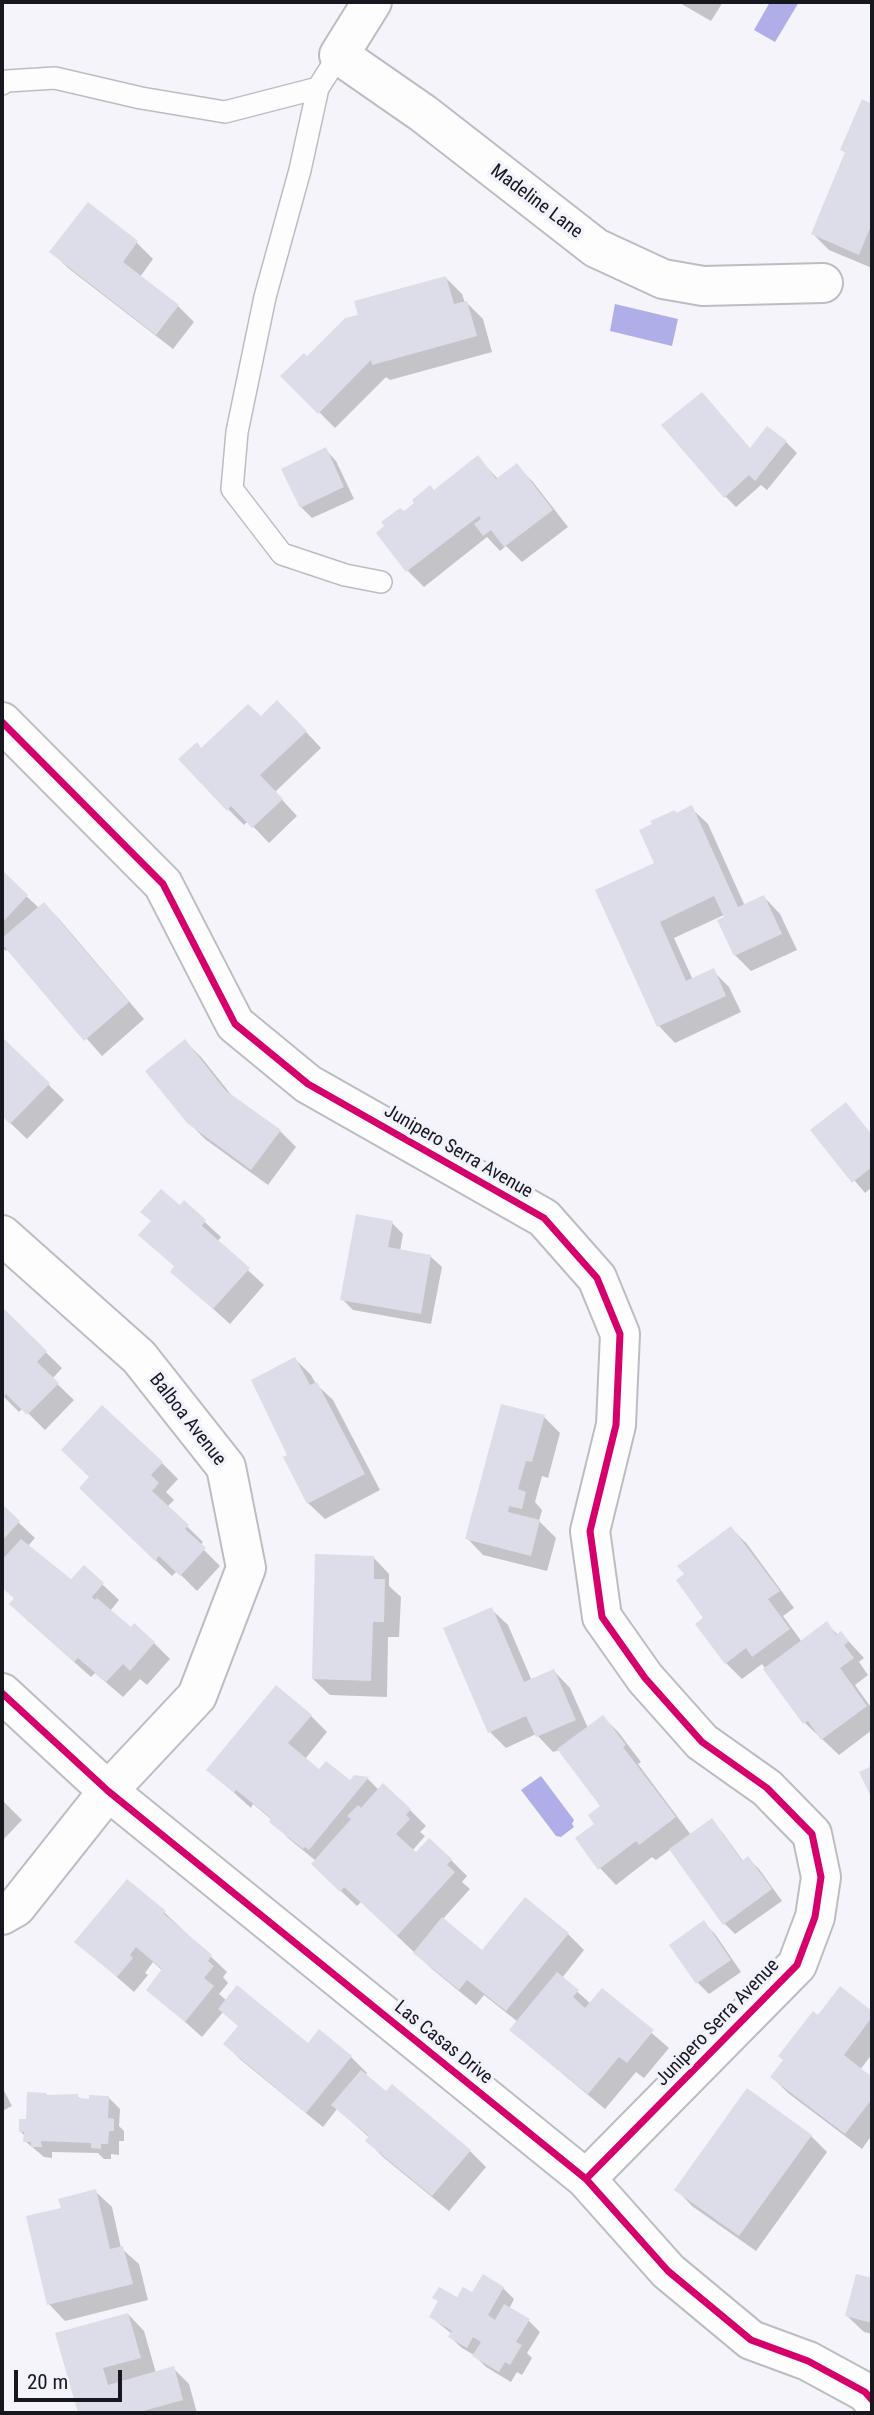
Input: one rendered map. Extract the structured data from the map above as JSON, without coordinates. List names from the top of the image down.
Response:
{
  "streets": {
    "street": [
      "Madeline Lane",
      "Junipero Serra Avenue",
      "Balboa Avenue",
      "Las Casas Drive"
    ]
  },
  "crossings": [
    ["Junipero Serra Avenue", "Las Casas Drive"],
    ["Balboa Avenue", "Las Casas Drive"]
  ],
  "scale_bar": "20 m"
}
